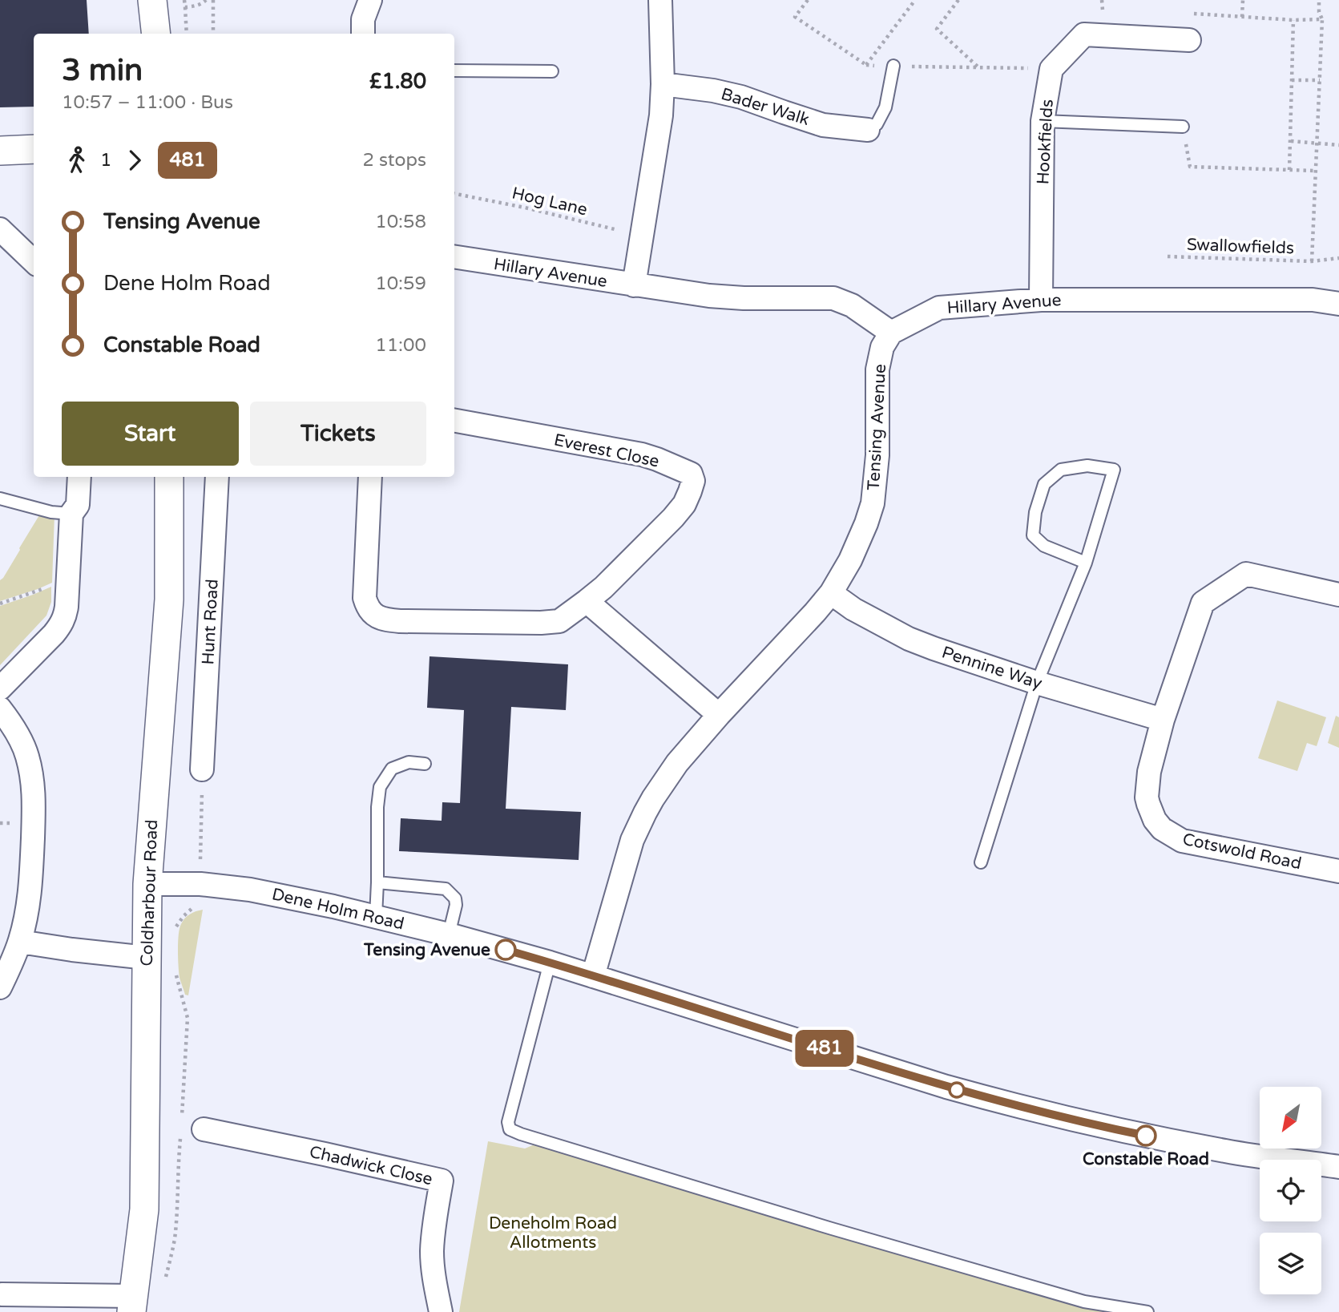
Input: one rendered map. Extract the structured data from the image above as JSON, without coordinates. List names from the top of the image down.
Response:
{
  "streets": {
    "street": [
      "Bader Walk",
      "Hookfields",
      "Hillary Avenue",
      "Tensing Avenue",
      "Everest Close",
      "Hunt Road",
      "Pennine Way",
      "Cotswold Road",
      "Coldharbour Road",
      "Dene Holm Road",
      "Chadwick Close"
    ],
    "path": ["Hog Lane", "Swallowfields"]
  },
  "crossings": [
    ["Hookfields", "Hillary Avenue"],
    ["Hillary Avenue", "Tensing Avenue"],
    ["Tensing Avenue", "Pennine Way"],
    ["Tensing Avenue", "Dene Holm Road"],
    ["Pennine Way", "Cotswold Road"],
    ["Coldharbour Road", "Dene Holm Road"]
  ],
  "parks": ["Deneholm Road Allotments"],
  "places": ["Tensing Avenue", "Constable Road"],
  "lines": ["bus line 481"],
  "north": "bottom left",
  "page": {
    "on_map": "481",
    "heading": ["3 min", "10:57 – 11:00 · Bus", "£1.80"],
    "legs": ["1", "481", "2 stops"],
    "list": [
      {
        "name": "Tensing Avenue",
        "value": "10:58"
      },
      {
        "name": "Dene Holm Road",
        "value": "10:59"
      },
      {
        "name": "Constable Road",
        "value": "11:00"
      }
    ],
    "buttons": ["Start", "Tickets"]
  }
}
